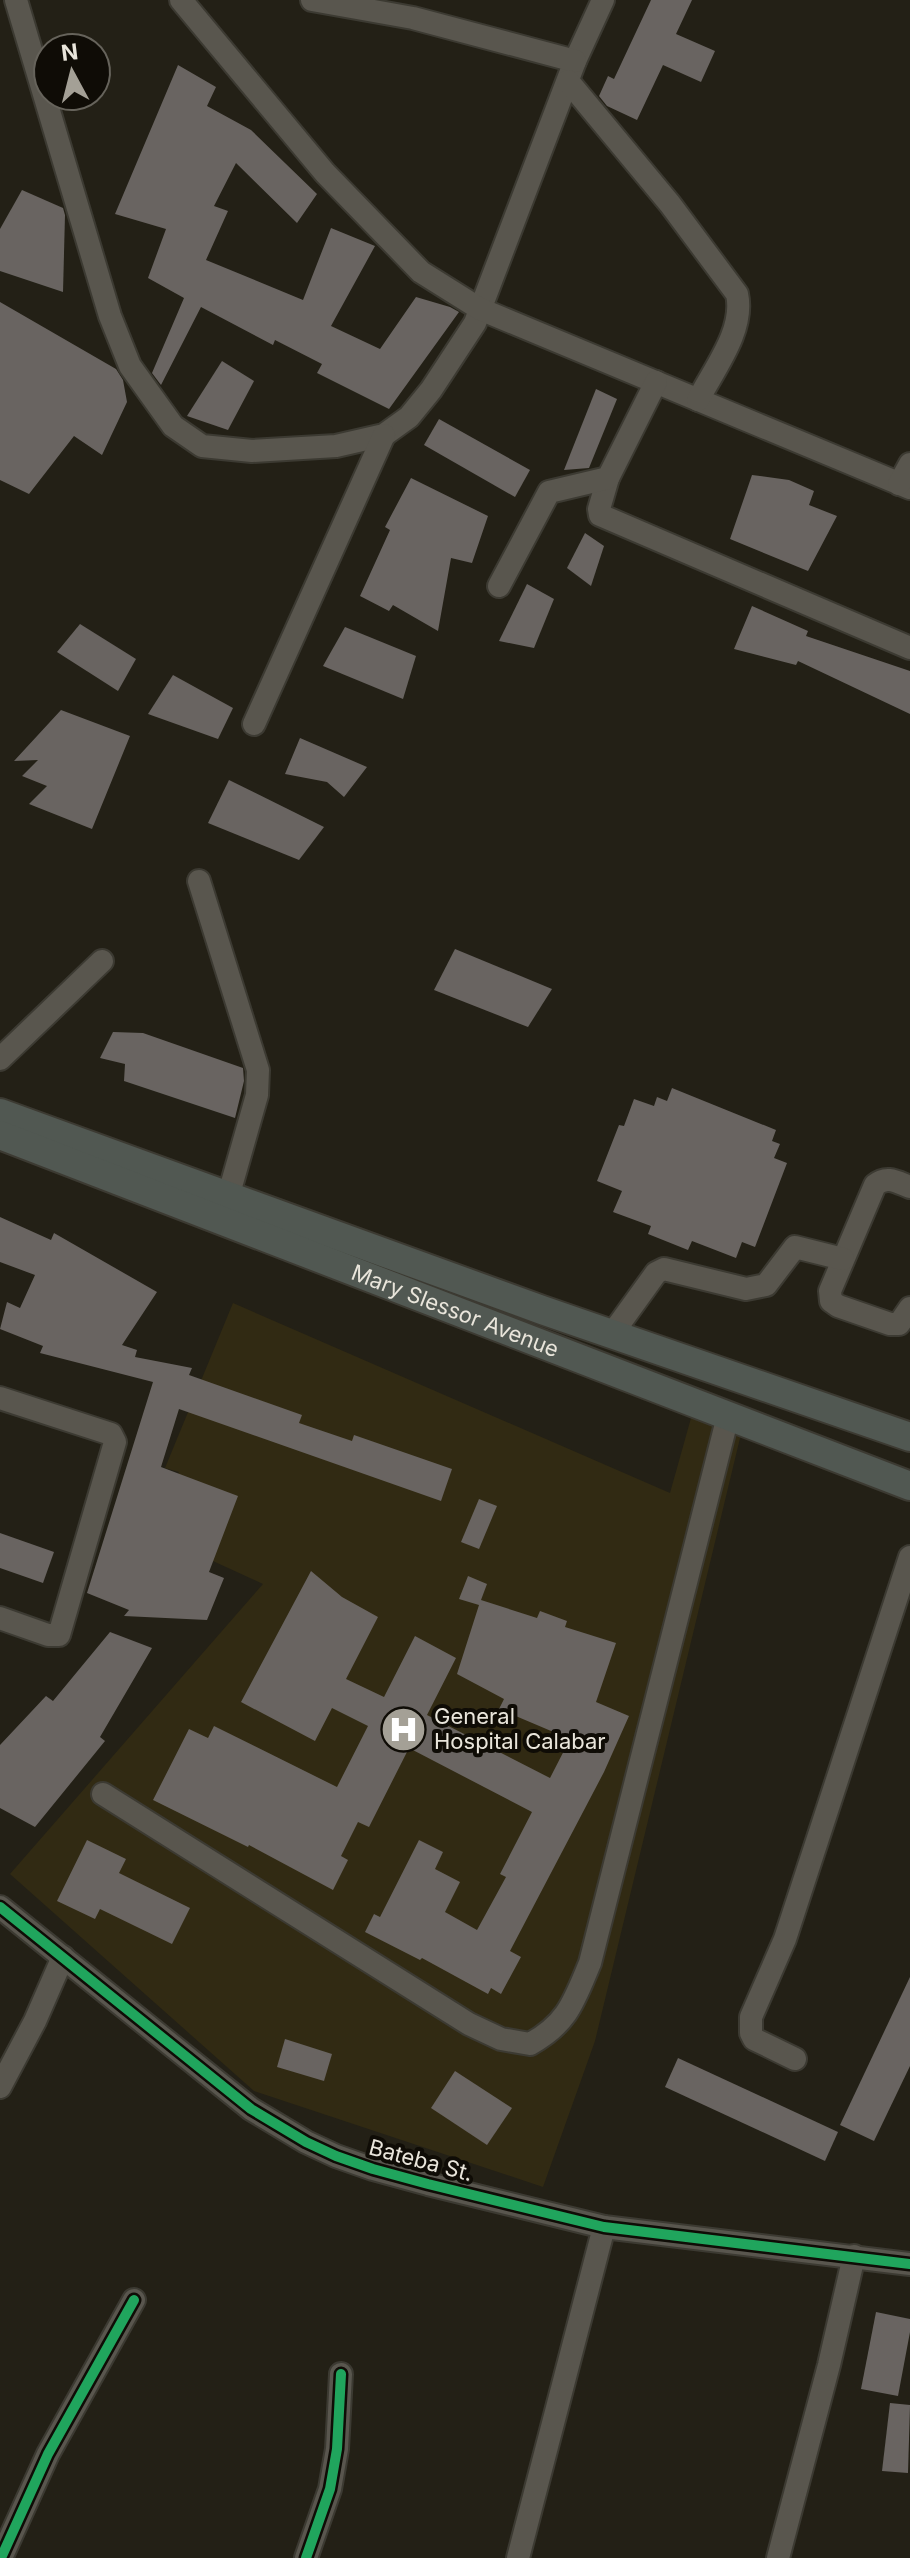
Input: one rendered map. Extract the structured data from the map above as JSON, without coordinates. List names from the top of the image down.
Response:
{
  "streets": {
    "main road": ["Mary Slessor Avenue"],
    "street": ["Bateba St."]
  },
  "places": {
    "hospital": ["General Hospital Calabar"]
  },
  "north": "top"
}
